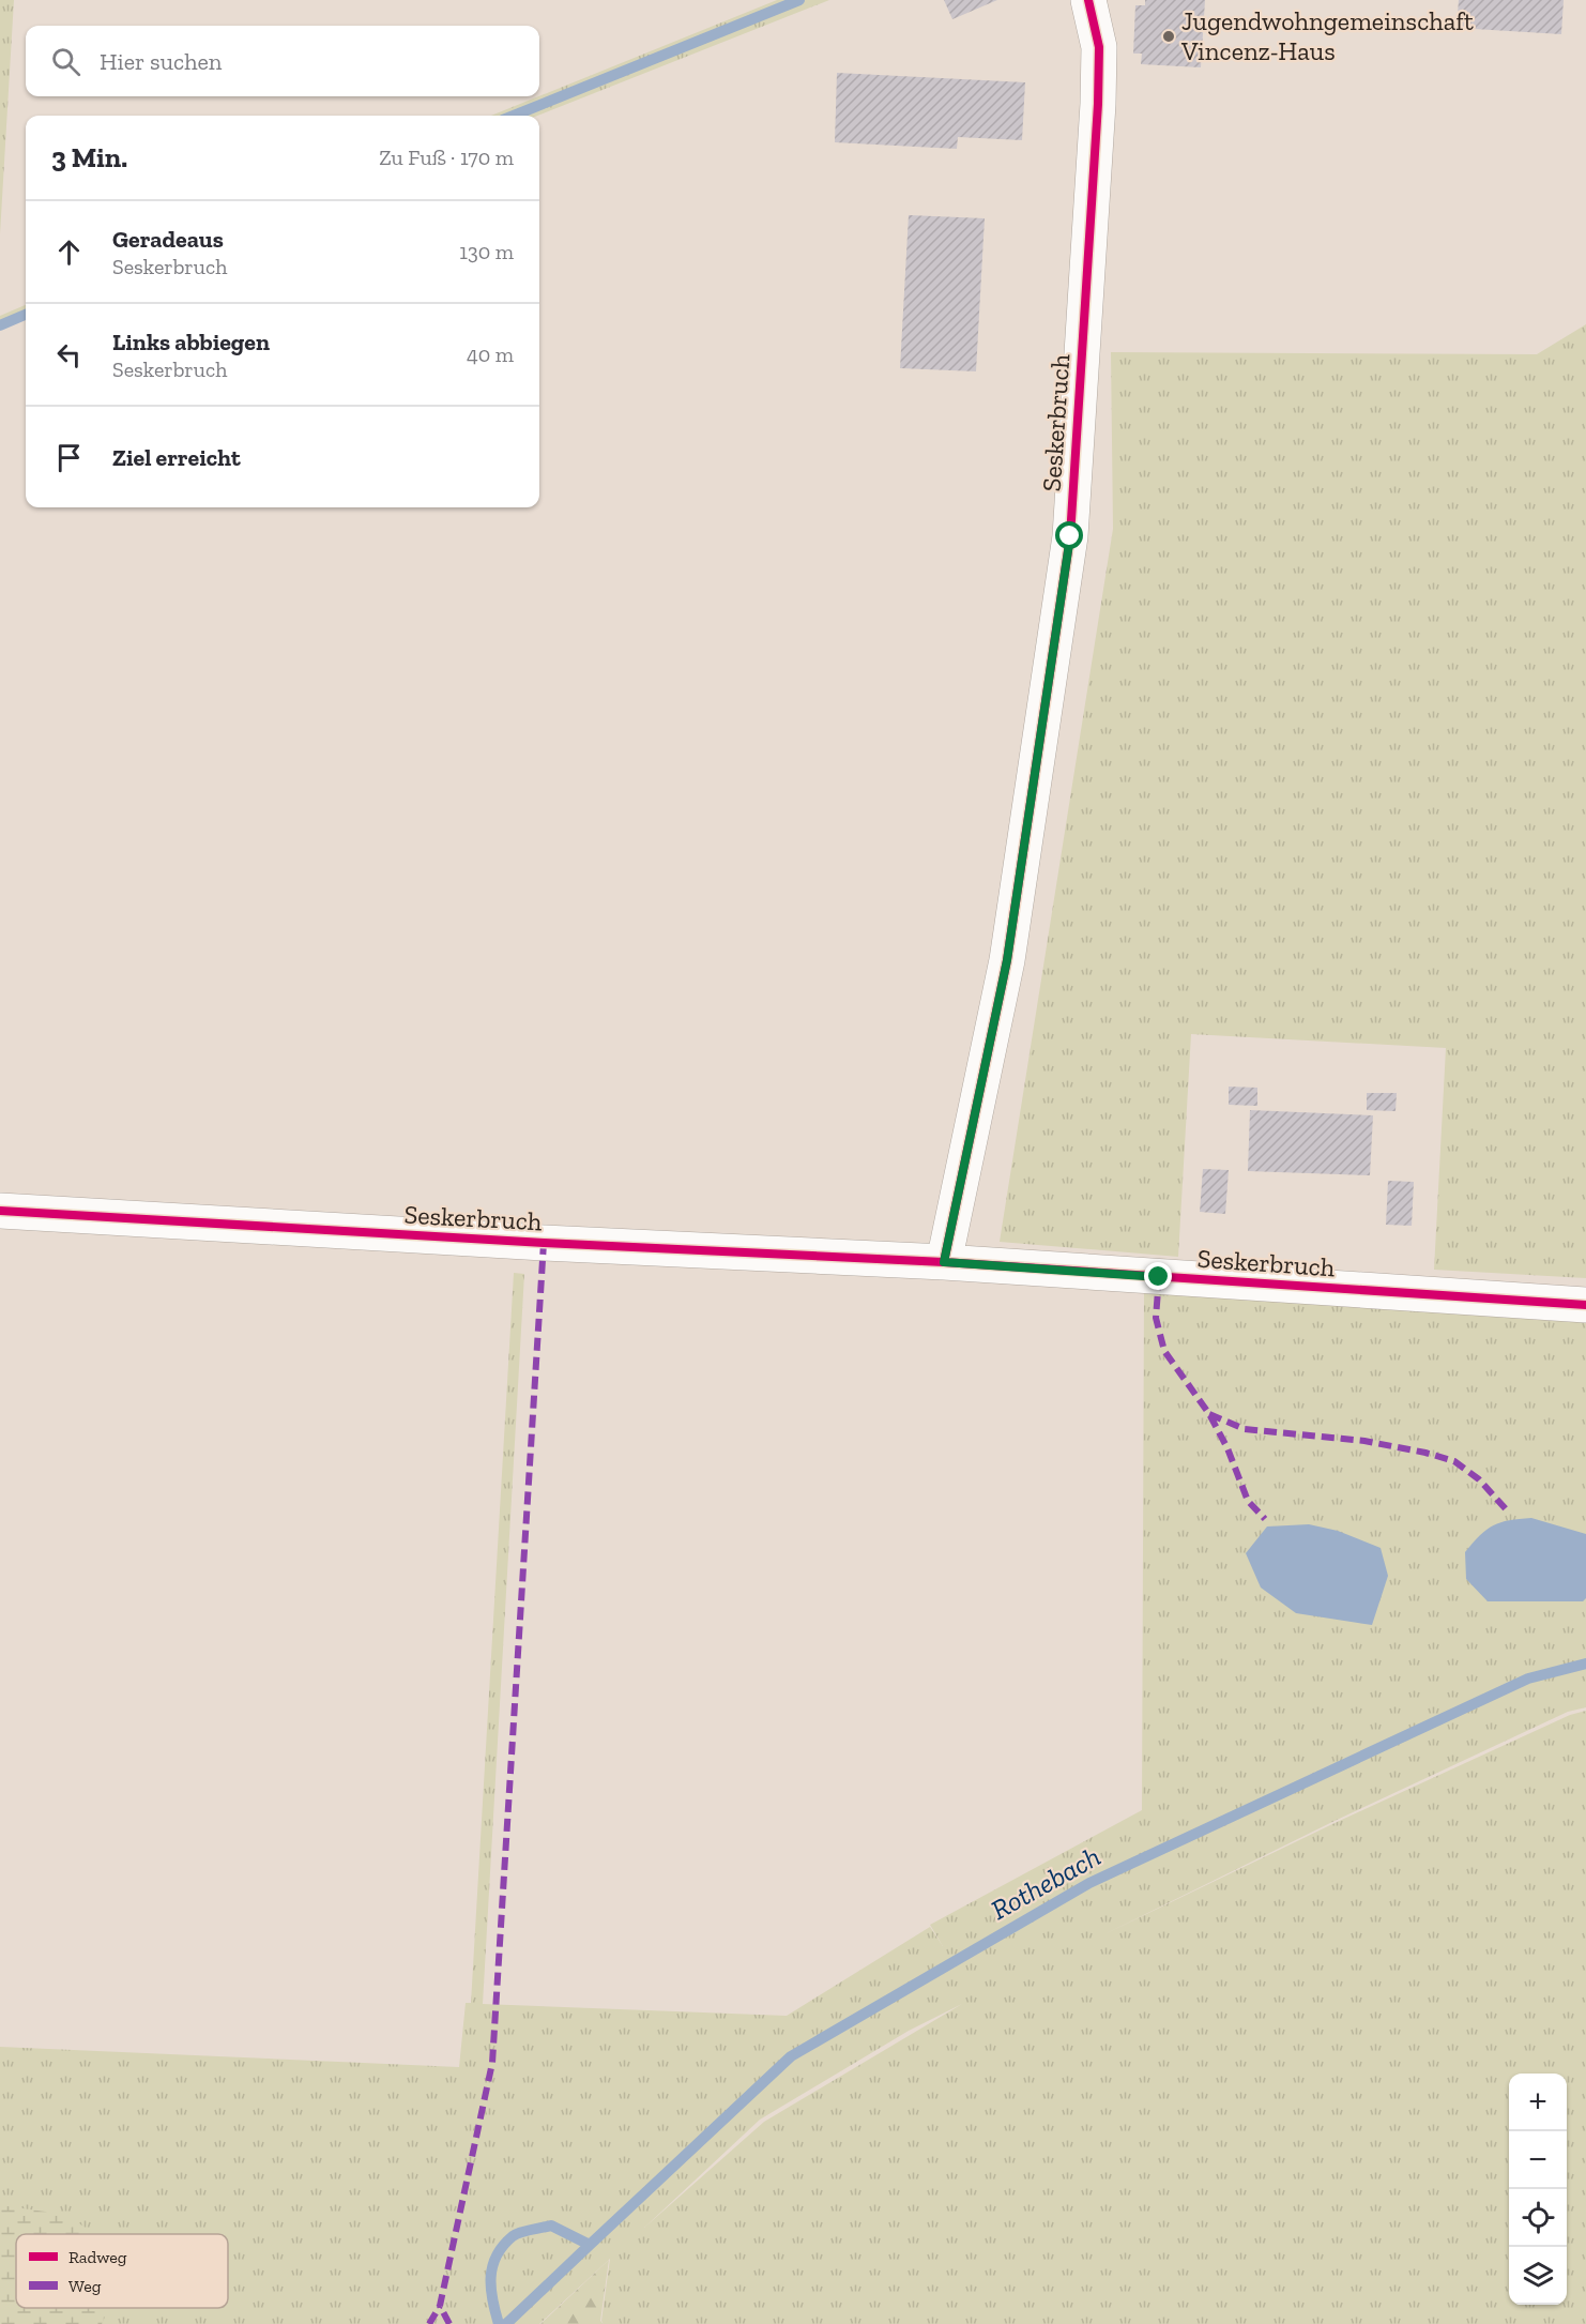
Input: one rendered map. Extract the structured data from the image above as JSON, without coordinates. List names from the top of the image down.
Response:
{
  "streets": {
    "street": ["Seskerbruch"]
  },
  "water": ["Rothebach"],
  "places": ["Jugendwohngemeinschaft Vincenz-Haus"],
  "legend": ["Radweg", "Weg"],
  "page": {
    "search": "Hier suchen",
    "heading": ["3 Min.", "Zu Fuß · 170 m"],
    "list": [
      ["Geradeaus", "Seskerbruch", "130 m"],
      ["Links abbiegen", "Seskerbruch", "40 m"],
      "Ziel erreicht"
    ],
    "map_buttons": ["+", "−"]
  }
}
